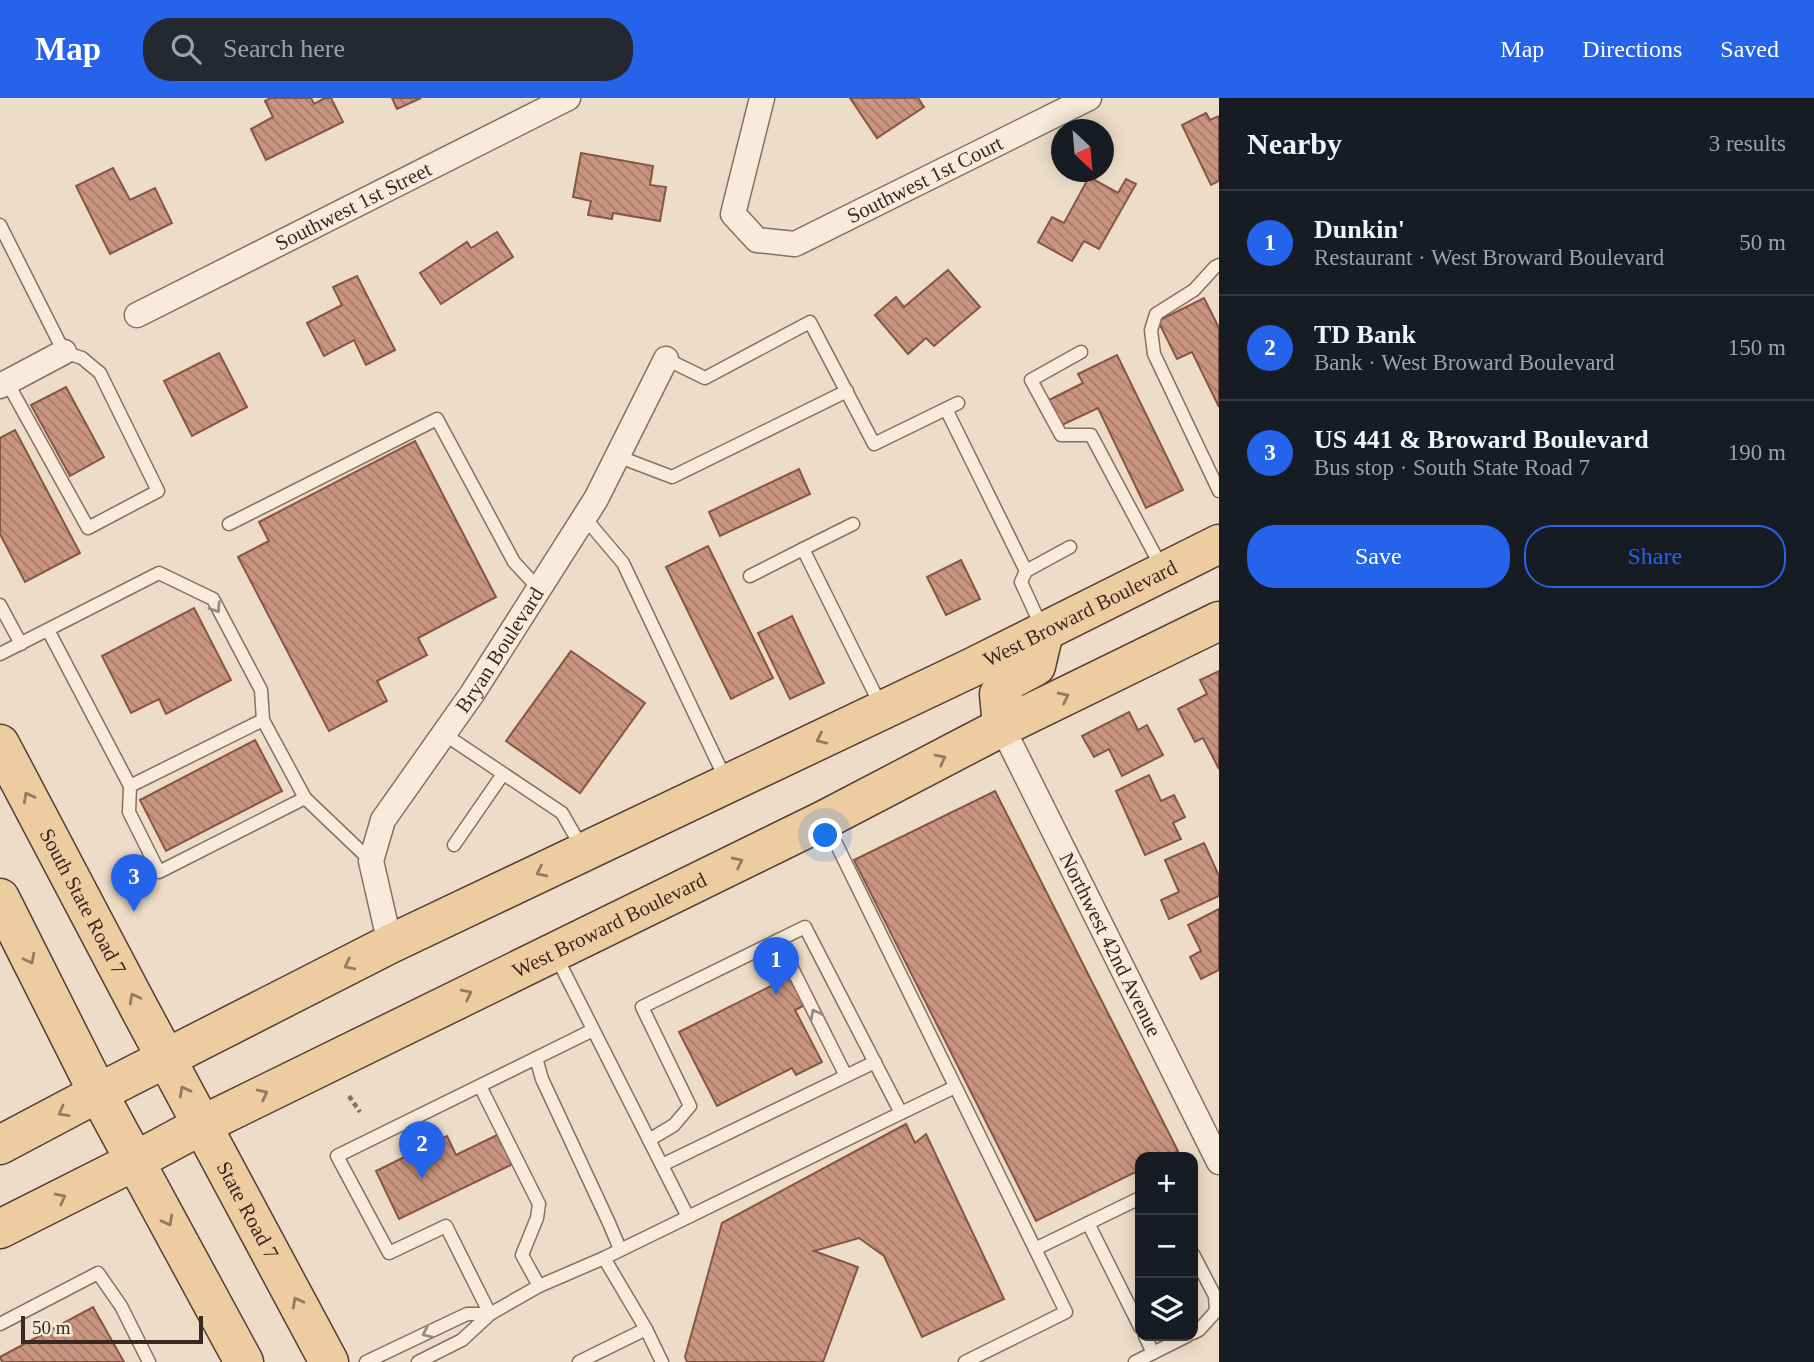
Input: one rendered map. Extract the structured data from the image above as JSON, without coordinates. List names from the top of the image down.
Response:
{
  "streets": {
    "main road": ["West Broward Boulevard", "South State Road 7", "State Road 7"],
    "street": [
      "Southwest 1st Court",
      "Southwest 1st Street",
      "Bryan Boulevard",
      "Northwest 42nd Avenue"
    ]
  },
  "crossings": [
    ["West Broward Boulevard", "Bryan Boulevard"],
    ["West Broward Boulevard", "South State Road 7"],
    ["West Broward Boulevard", "Northwest 42nd Avenue"],
    ["West Broward Boulevard", "State Road 7"],
    ["South State Road 7", "State Road 7"]
  ],
  "scale_bar": "50 m",
  "north": "bottom right",
  "page": {
    "header": "Map",
    "search": "Search here",
    "nav": ["Map", "Directions", "Saved"],
    "heading": ["Nearby", "3 results"],
    "list": [
      {
        "mark": "1",
        "name": "Dunkin'",
        "note": "Restaurant · West Broward Boulevard",
        "value": "50 m"
      },
      {
        "mark": "2",
        "name": "TD Bank",
        "note": "Bank · West Broward Boulevard",
        "value": "150 m"
      },
      {
        "mark": "3",
        "name": "US 441 & Broward Boulevard",
        "note": "Bus stop · South State Road 7",
        "value": "190 m"
      }
    ],
    "buttons": ["Save", "Share"],
    "pins": ["3", "1", "2"],
    "map_buttons": ["+", "−"],
    "scale": "50 m"
  }
}
